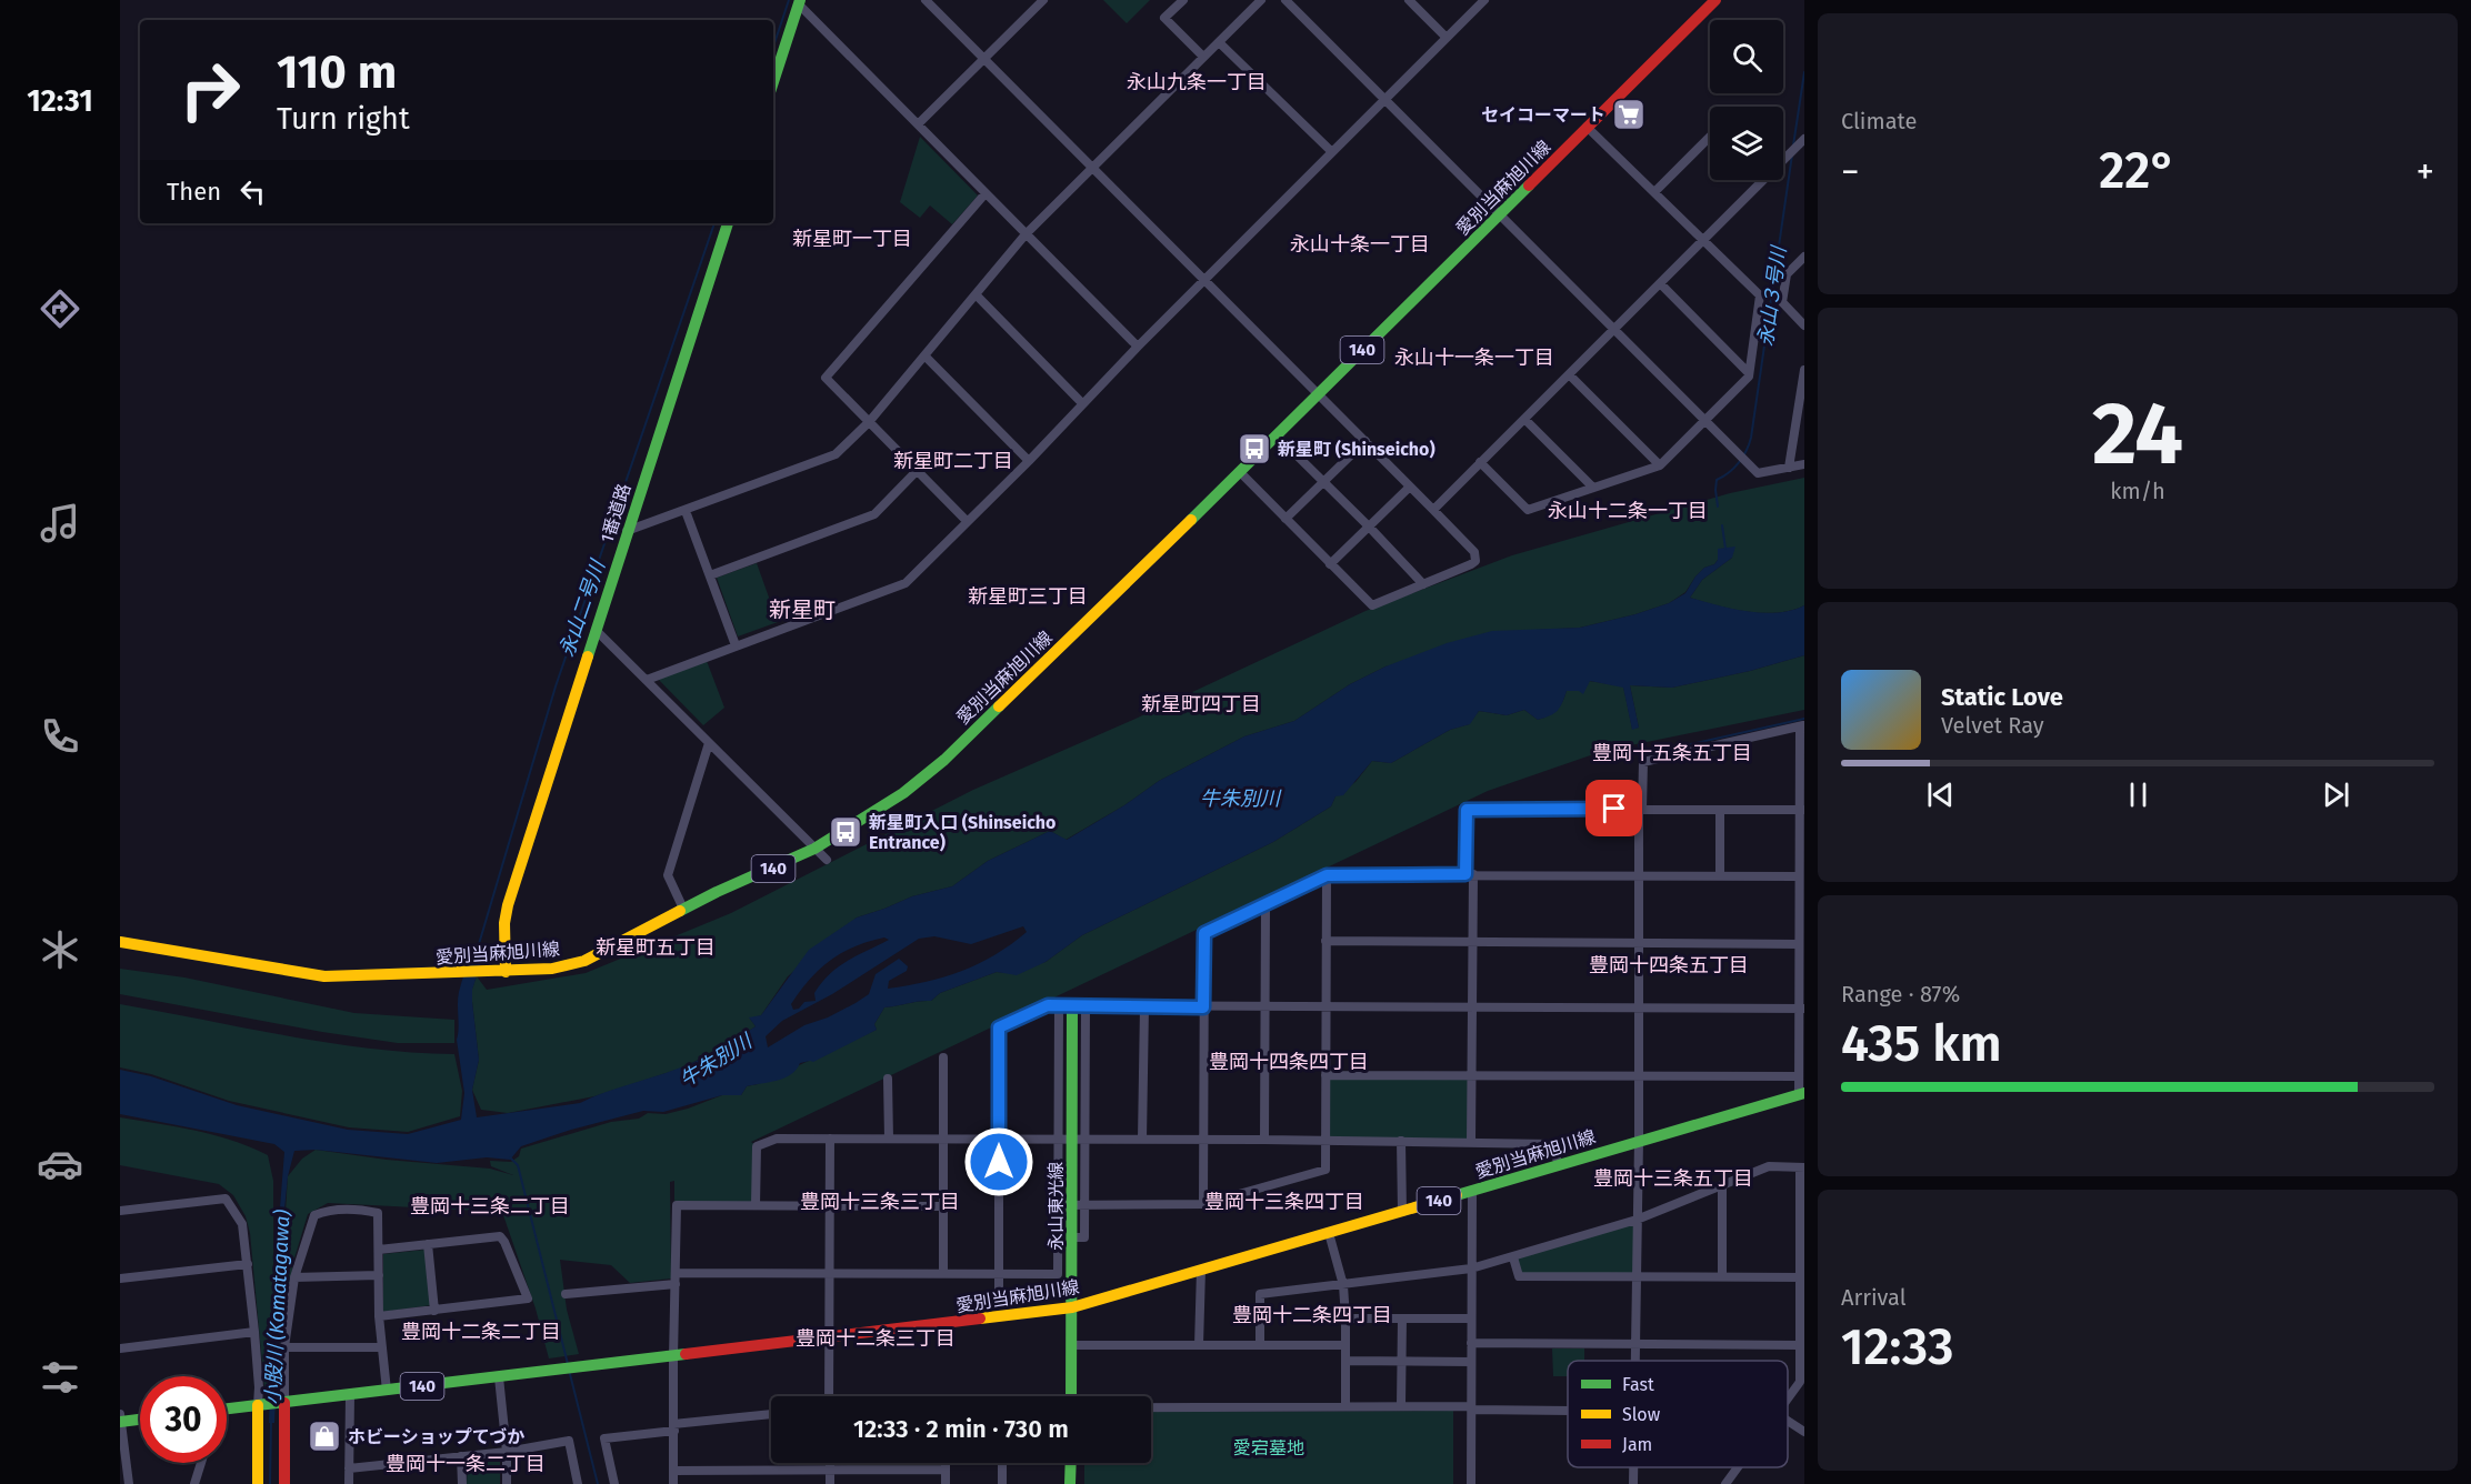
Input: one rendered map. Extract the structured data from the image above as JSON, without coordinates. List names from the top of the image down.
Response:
{
  "streets": {
    "main road": [
      "愛別当麻旭川線",
      "140",
      "1番道路",
      "永山東光線"
    ]
  },
  "crossings": [
    ["愛別当麻旭川線", "1番道路"],
    ["愛別当麻旭川線", "永山東光線"]
  ],
  "districts": [
    "永山九条一丁目",
    "新星町一丁目",
    "永山十条一丁目",
    "永山十一条一丁目",
    "新星町二丁目",
    "永山十二条一丁目",
    "新星町三丁目",
    "新星町",
    "新星町四丁目",
    "豊岡十五条五丁目",
    "新星町五丁目",
    "豊岡十四条五丁目",
    "豊岡十四条四丁目",
    "豊岡十三条五丁目",
    "豊岡十三条三丁目",
    "豊岡十三条四丁目",
    "豊岡十三条二丁目",
    "豊岡十二条四丁目",
    "豊岡十二条二丁目",
    "豊岡十二条三丁目",
    "豊岡十一条二丁目"
  ],
  "water": [
    "永山３号川",
    "永山二号川",
    "牛朱別川",
    "小股川 (Komatagawa)"
  ],
  "parks": ["愛宕墓地"],
  "places": {
    "supermarket": ["セイコーマート"],
    "bus stop": ["新星町 (Shinseicho)", "新星町入口 (Shinseicho Entrance)"],
    "shop": ["ホビーショップてづか"]
  },
  "legend": ["Fast", "Slow", "Jam"],
  "page": {
    "tabs": "12:31",
    "tile": [
      "Climate",
      ["24", "km/h"],
      ["Range · 87%", "435 km"],
      ["Arrival", "12:33"]
    ],
    "turn": ["110 m", "Turn right"],
    "heat": ["−", "22°", "+"],
    "then": "Then",
    "song": ["Static Love", "Velvet Ray"],
    "limit": "30",
    "trip": "12:33 · 2 min · 730 m"
  }
}
